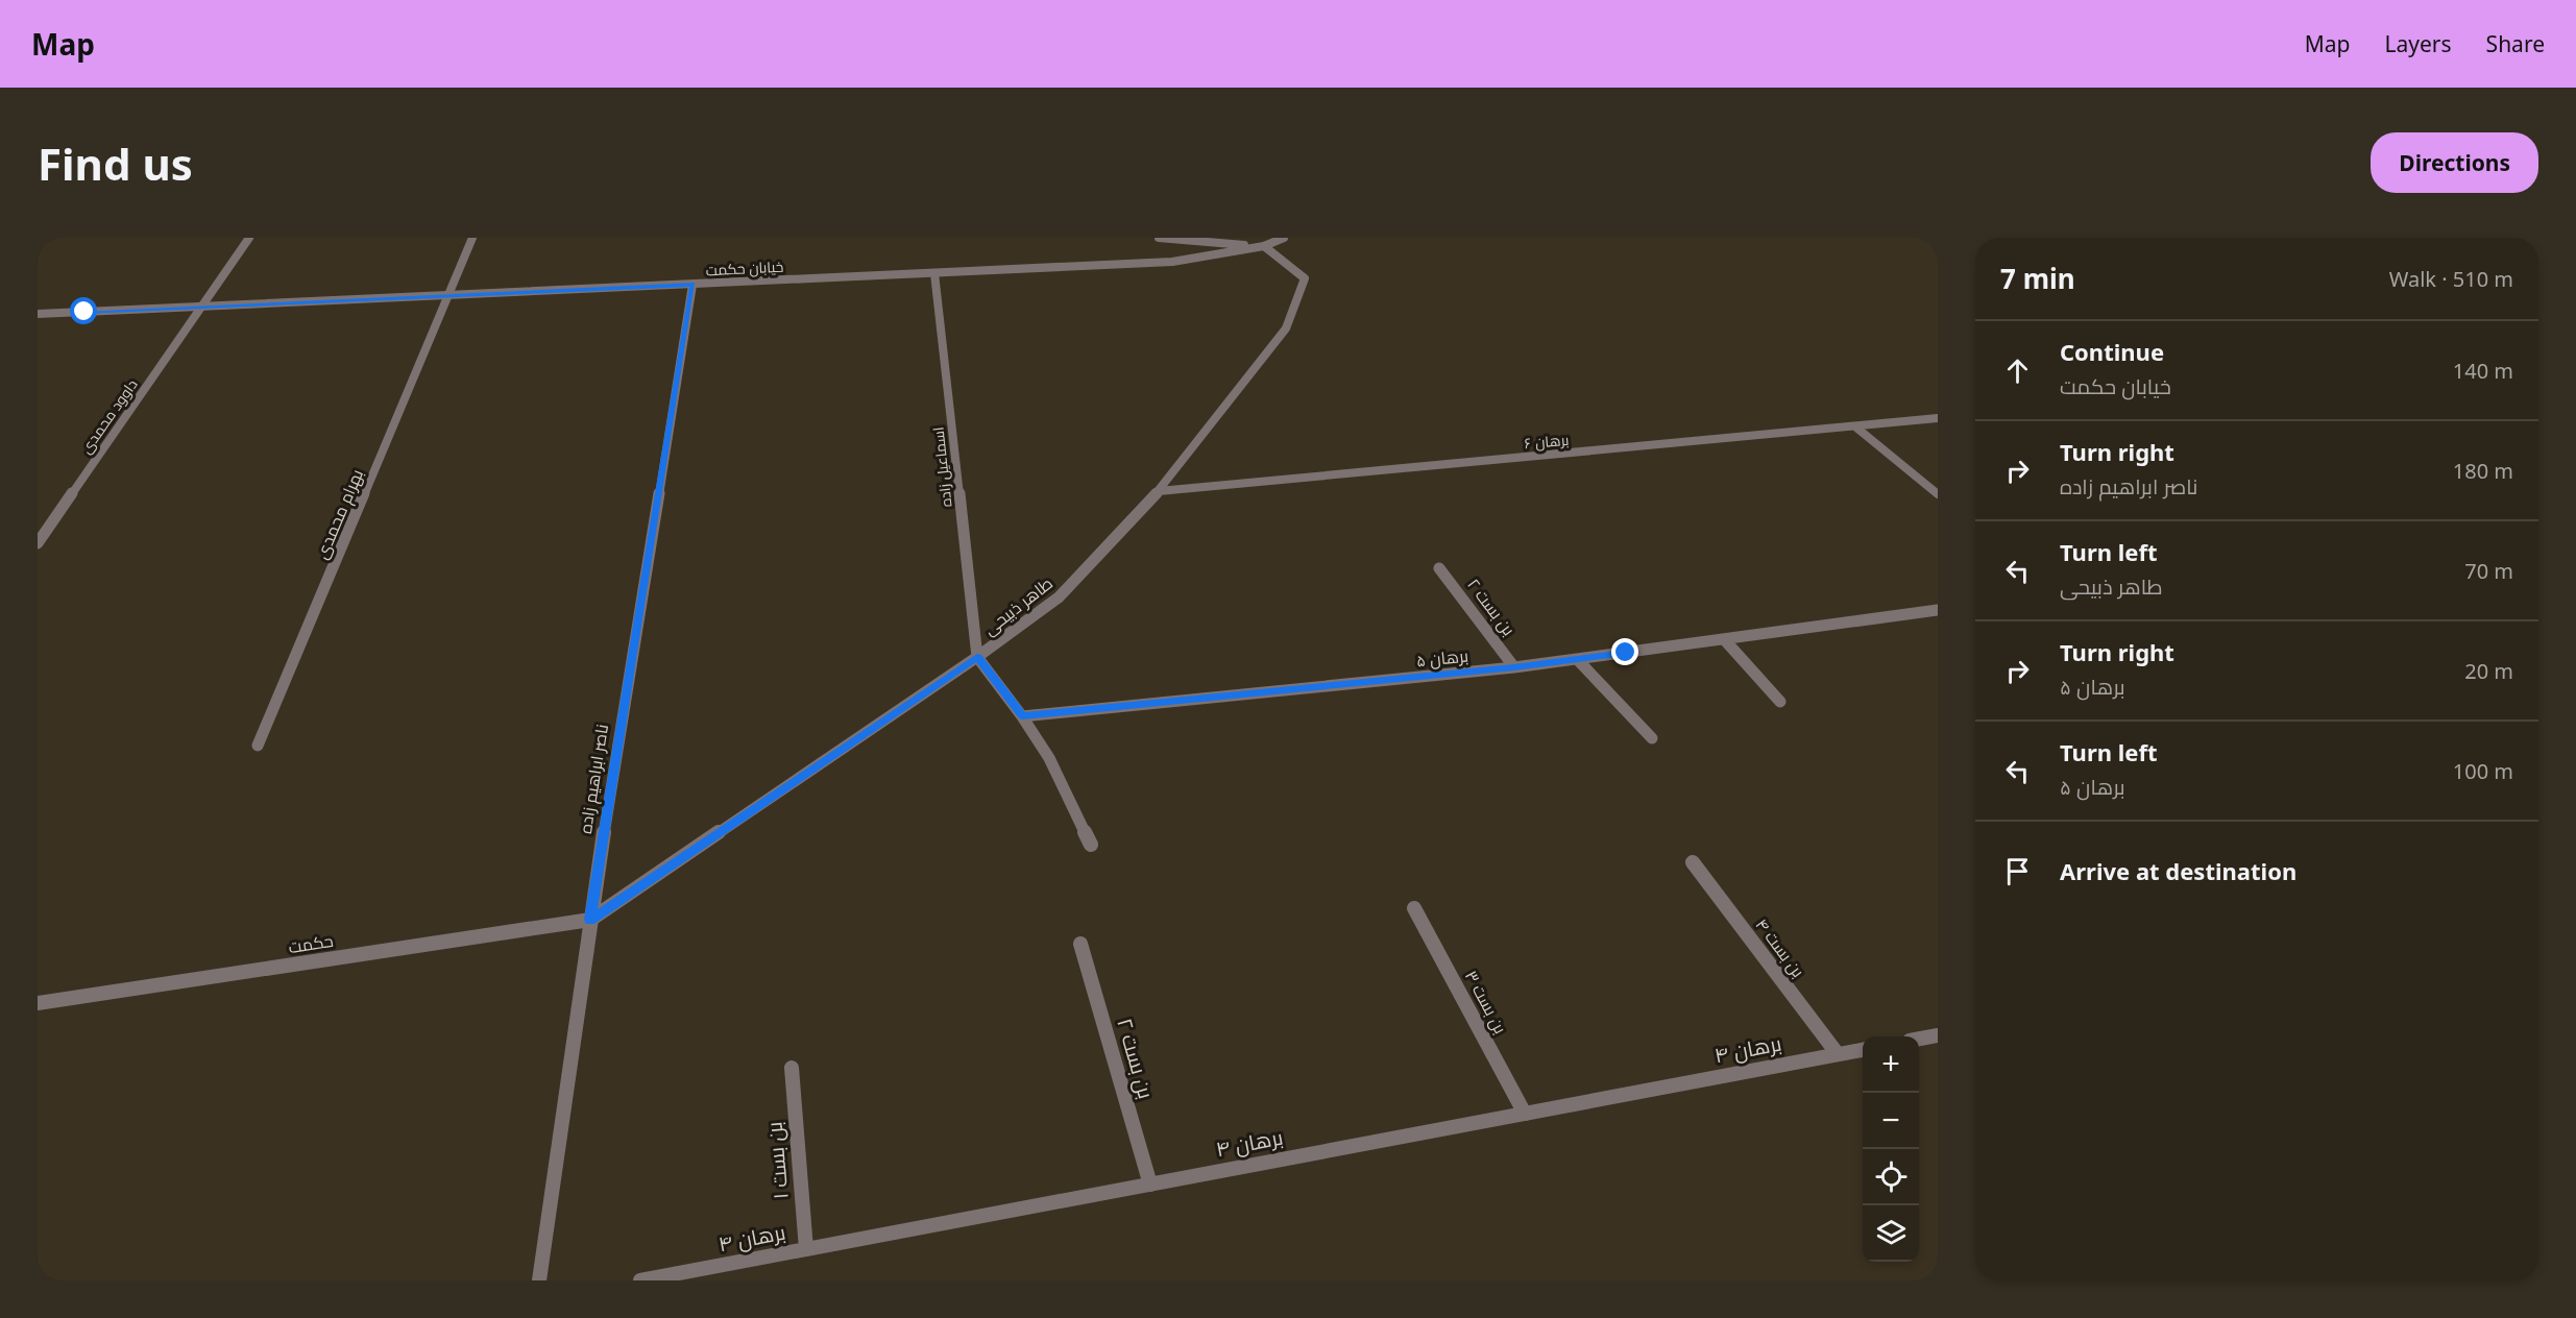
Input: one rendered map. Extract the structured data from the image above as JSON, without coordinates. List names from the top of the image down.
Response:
{
  "streets": {
    "street": [
      "خیابان حکمت",
      "داوود محمدی",
      "برهان ۶",
      "اسماعیل زاده",
      "بهرام محمدی",
      "طاهر ذبیحی",
      "بن بست ۲",
      "برهان ۵",
      "ناصر ابراهیم زاده",
      "حکمت",
      "بن بست ۴",
      "بن بست ۳",
      "برهان ۴",
      "بن بست ۱"
    ]
  },
  "crossings": [
    ["خیابان حکمت", "داوود محمدی"],
    ["خیابان حکمت", "اسماعیل زاده"],
    ["خیابان حکمت", "بهرام محمدی"],
    ["خیابان حکمت", "طاهر ذبیحی"],
    ["خیابان حکمت", "ناصر ابراهیم زاده"],
    ["برهان ۶", "طاهر ذبیحی"],
    ["اسماعیل زاده", "طاهر ذبیحی"],
    ["طاهر ذبیحی", "ناصر ابراهیم زاده"],
    ["طاهر ذبیحی", "حکمت"],
    ["بن بست ۲", "برهان ۵"],
    ["بن بست ۲", "برهان ۴"],
    ["ناصر ابراهیم زاده", "حکمت"],
    ["بن بست ۴", "برهان ۴"],
    ["بن بست ۳", "برهان ۴"],
    ["برهان ۴", "بن بست ۱"]
  ],
  "page": {
    "header": "Map",
    "nav": ["Map", "Layers", "Share"],
    "buttons": "Directions",
    "title": "Find us",
    "heading": ["7 min", "Walk · 510 m"],
    "list": [
      ["Continue", "خیابان حکمت", "140 m"],
      ["Turn right", "ناصر ابراهیم زاده", "180 m"],
      ["Turn left", "طاهر ذبیحی", "70 m"],
      ["Turn right", "برهان ۵", "20 m"],
      ["Turn left", "برهان ۵", "100 m"],
      "Arrive at destination"
    ],
    "map_buttons": ["+", "−"]
  }
}
